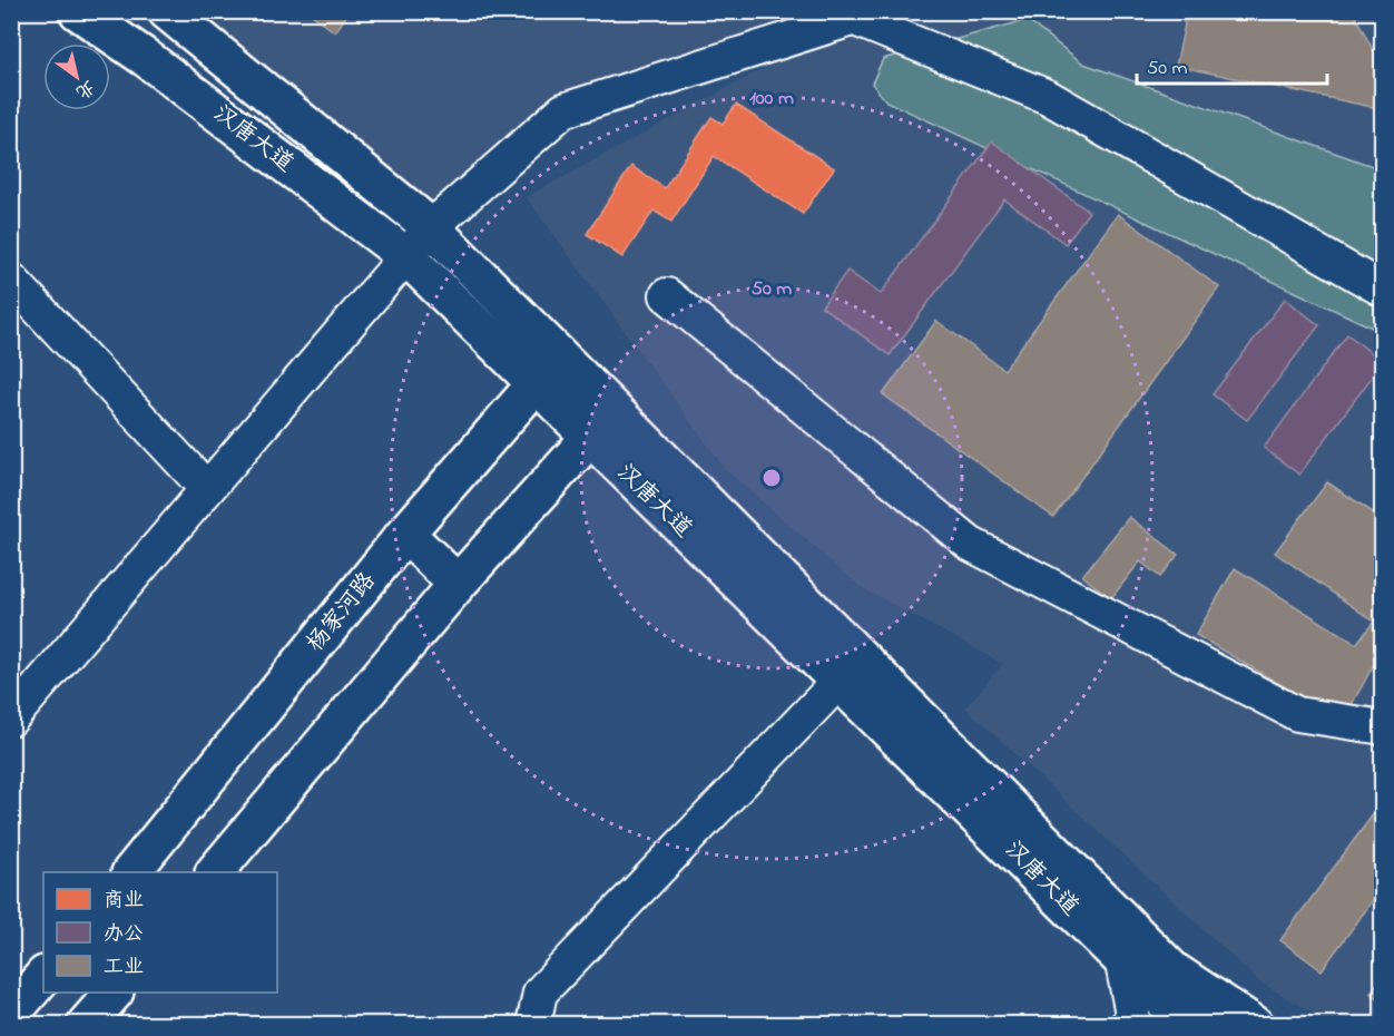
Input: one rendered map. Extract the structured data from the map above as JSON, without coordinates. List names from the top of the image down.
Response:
{
  "streets": {
    "main road": ["汉唐大道", "杨家河路"]
  },
  "crossings": [
    ["汉唐大道", "杨家河路"]
  ],
  "legend": ["商业", "办公", "工业"],
  "scale_bar": "50 m",
  "north": "bottom right",
  "rings": ["100 m", "50 m"]
}
